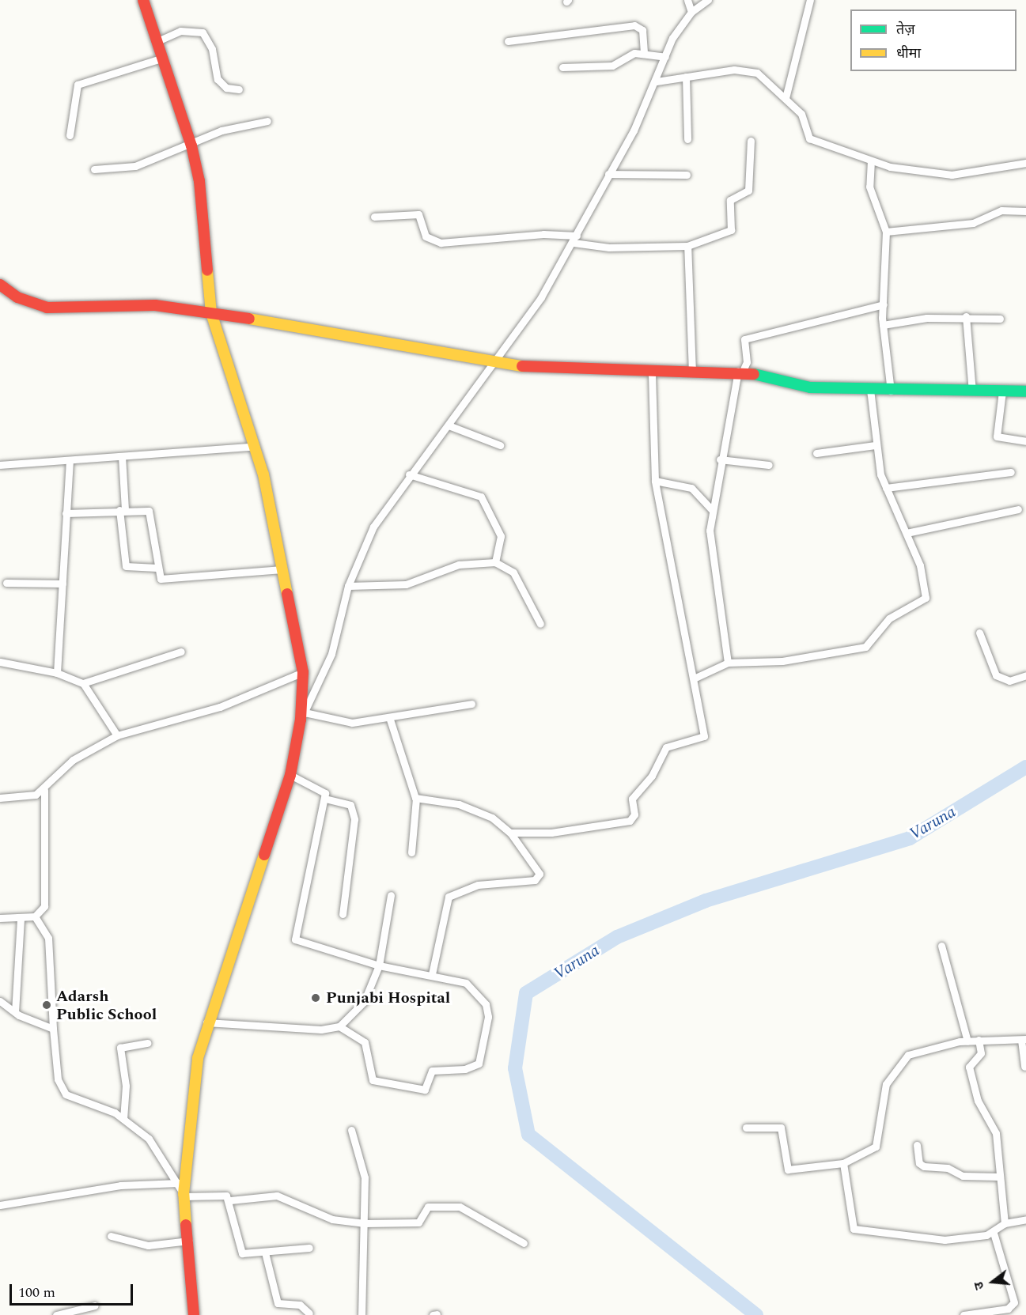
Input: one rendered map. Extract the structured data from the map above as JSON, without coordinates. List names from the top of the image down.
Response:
{
  "water": ["Varuna"],
  "places": ["Punjabi Hospital", "Adarsh Public School"],
  "legend": ["तेज़", "धीमा"],
  "scale_bar": "100 m",
  "north": "left"
}
